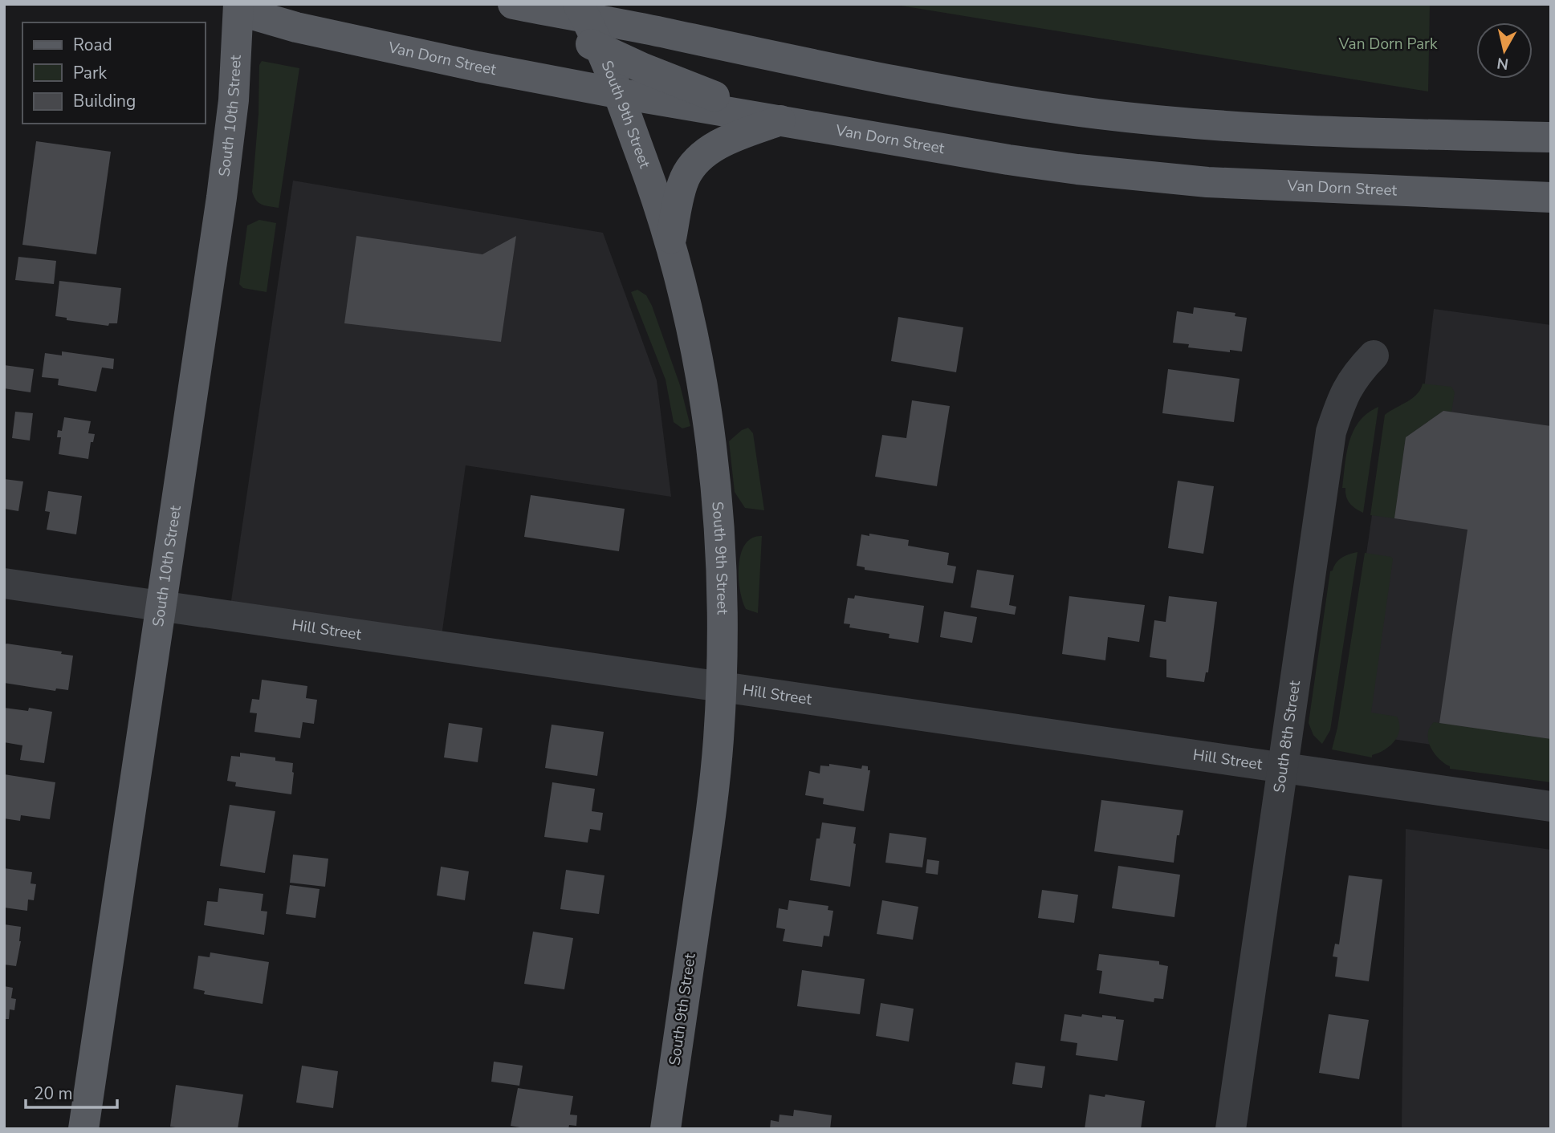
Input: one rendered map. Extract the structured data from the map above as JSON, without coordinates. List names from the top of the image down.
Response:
{
  "streets": {
    "main road": ["Van Dorn Street", "South 9th Street", "South 10th Street"],
    "street": ["Hill Street", "South 8th Street"]
  },
  "crossings": [
    ["Van Dorn Street", "South 9th Street"],
    ["Van Dorn Street", "South 10th Street"],
    ["South 9th Street", "Hill Street"],
    ["South 10th Street", "Hill Street"],
    ["Hill Street", "South 8th Street"]
  ],
  "parks": ["Van Dorn Park"],
  "legend": ["Road", "Park", "Building"],
  "scale_bar": "20 m",
  "north": "bottom"
}
